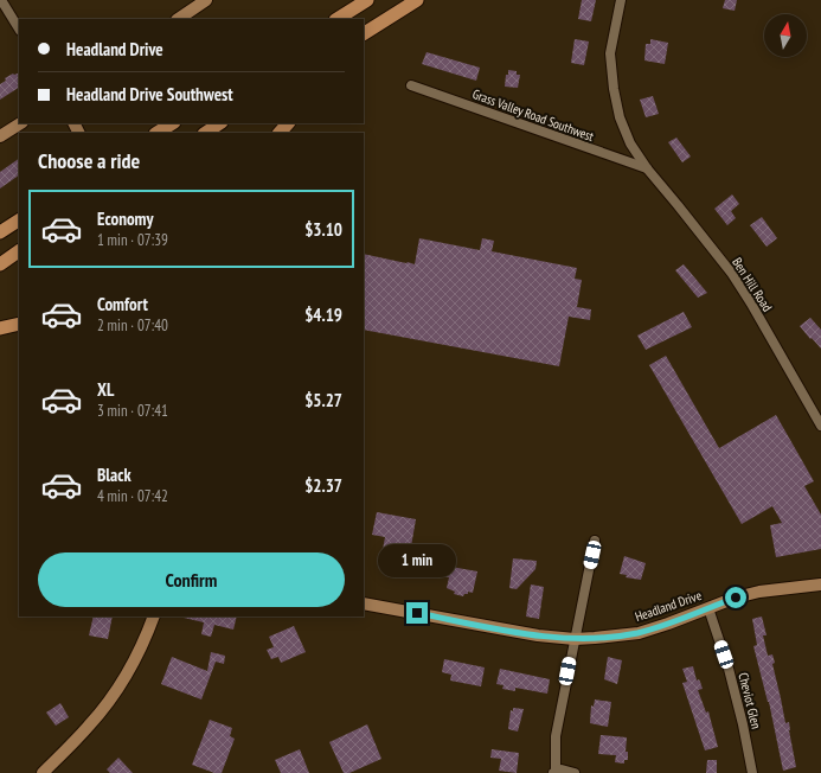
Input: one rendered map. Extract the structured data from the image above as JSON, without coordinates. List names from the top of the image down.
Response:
{
  "streets": {
    "main road": ["Headland Drive"],
    "street": ["Grass Valley Road Southwest", "Ben Hill Road", "Cheviot Glen"]
  },
  "crossings": [
    ["Grass Valley Road Southwest", "Ben Hill Road"],
    ["Headland Drive", "Cheviot Glen"]
  ],
  "north": "top",
  "page": {
    "banner": ["Headland Drive", "Headland Drive Southwest"],
    "heading": "Choose a ride",
    "list": [
      {
        "name": "Economy",
        "note": "1 min · 07:39",
        "value": "$3.10"
      },
      {
        "name": "Comfort",
        "note": "2 min · 07:40",
        "value": "$4.19"
      },
      {
        "name": "XL",
        "note": "3 min · 07:41",
        "value": "$5.27"
      },
      {
        "name": "Black",
        "note": "4 min · 07:42",
        "value": "$2.37"
      }
    ],
    "buttons": "Confirm",
    "bubble": "1 min"
  }
}
